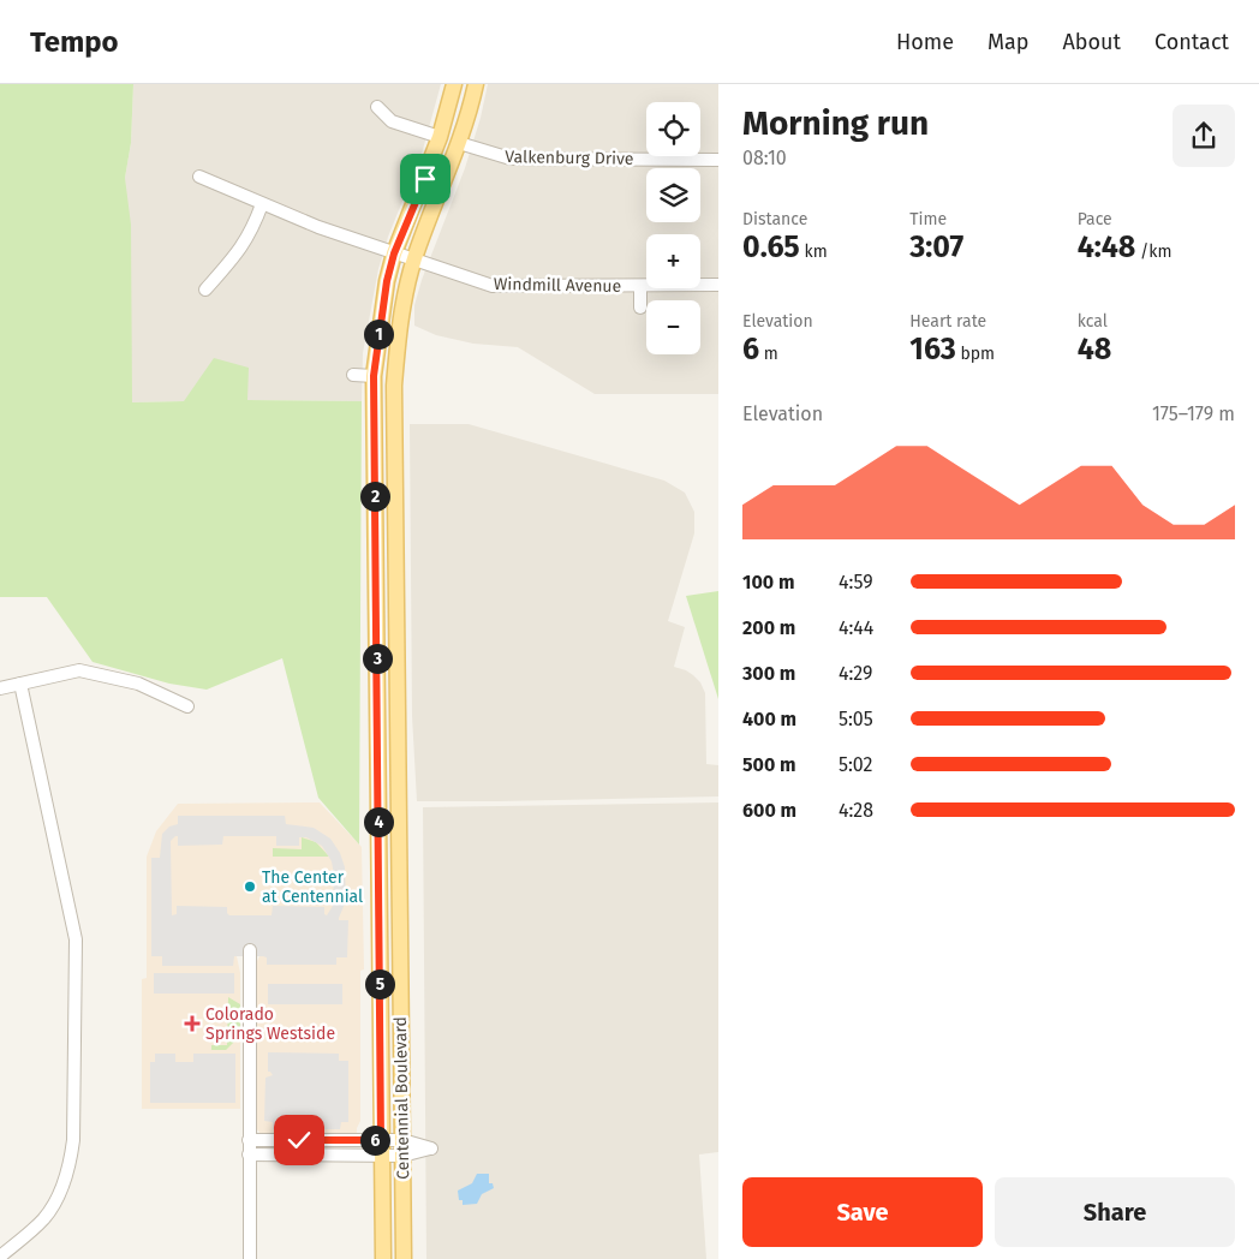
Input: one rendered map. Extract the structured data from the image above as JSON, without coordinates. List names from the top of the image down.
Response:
{
  "streets": {
    "main road": ["Centennial Boulevard"],
    "street": ["Valkenburg Drive", "Windmill Avenue"]
  },
  "crossings": [
    ["Valkenburg Drive", "Centennial Boulevard"],
    ["Windmill Avenue", "Centennial Boulevard"]
  ],
  "places": {
    "other": ["The Center at Centennial"],
    "health": ["Colorado Springs Westside"]
  },
  "page": {
    "header": "Tempo",
    "nav": [
      "Home",
      "Map",
      "About",
      "Contact"
    ],
    "heading": ["Morning run", "08:10"],
    "map_buttons": ["+", "−"],
    "stats": [
      ["Distance", "0.65 km"],
      ["Time", "3:07"],
      ["Pace", "4:48 /km"],
      ["Elevation", "6 m"],
      ["Heart rate", "163 bpm"],
      ["kcal", "48"]
    ],
    "pins": [
      "1",
      "2",
      "3",
      "4",
      "5",
      "6"
    ],
    "chart": ["Elevation", "175–179 m"],
    "list": [
      {
        "name": "100 m",
        "note": "4:59"
      },
      {
        "name": "200 m",
        "note": "4:44"
      },
      {
        "name": "300 m",
        "note": "4:29"
      },
      {
        "name": "400 m",
        "note": "5:05"
      },
      {
        "name": "500 m",
        "note": "5:02"
      },
      {
        "name": "600 m",
        "note": "4:28"
      }
    ],
    "buttons": ["Save", "Share"]
  }
}
